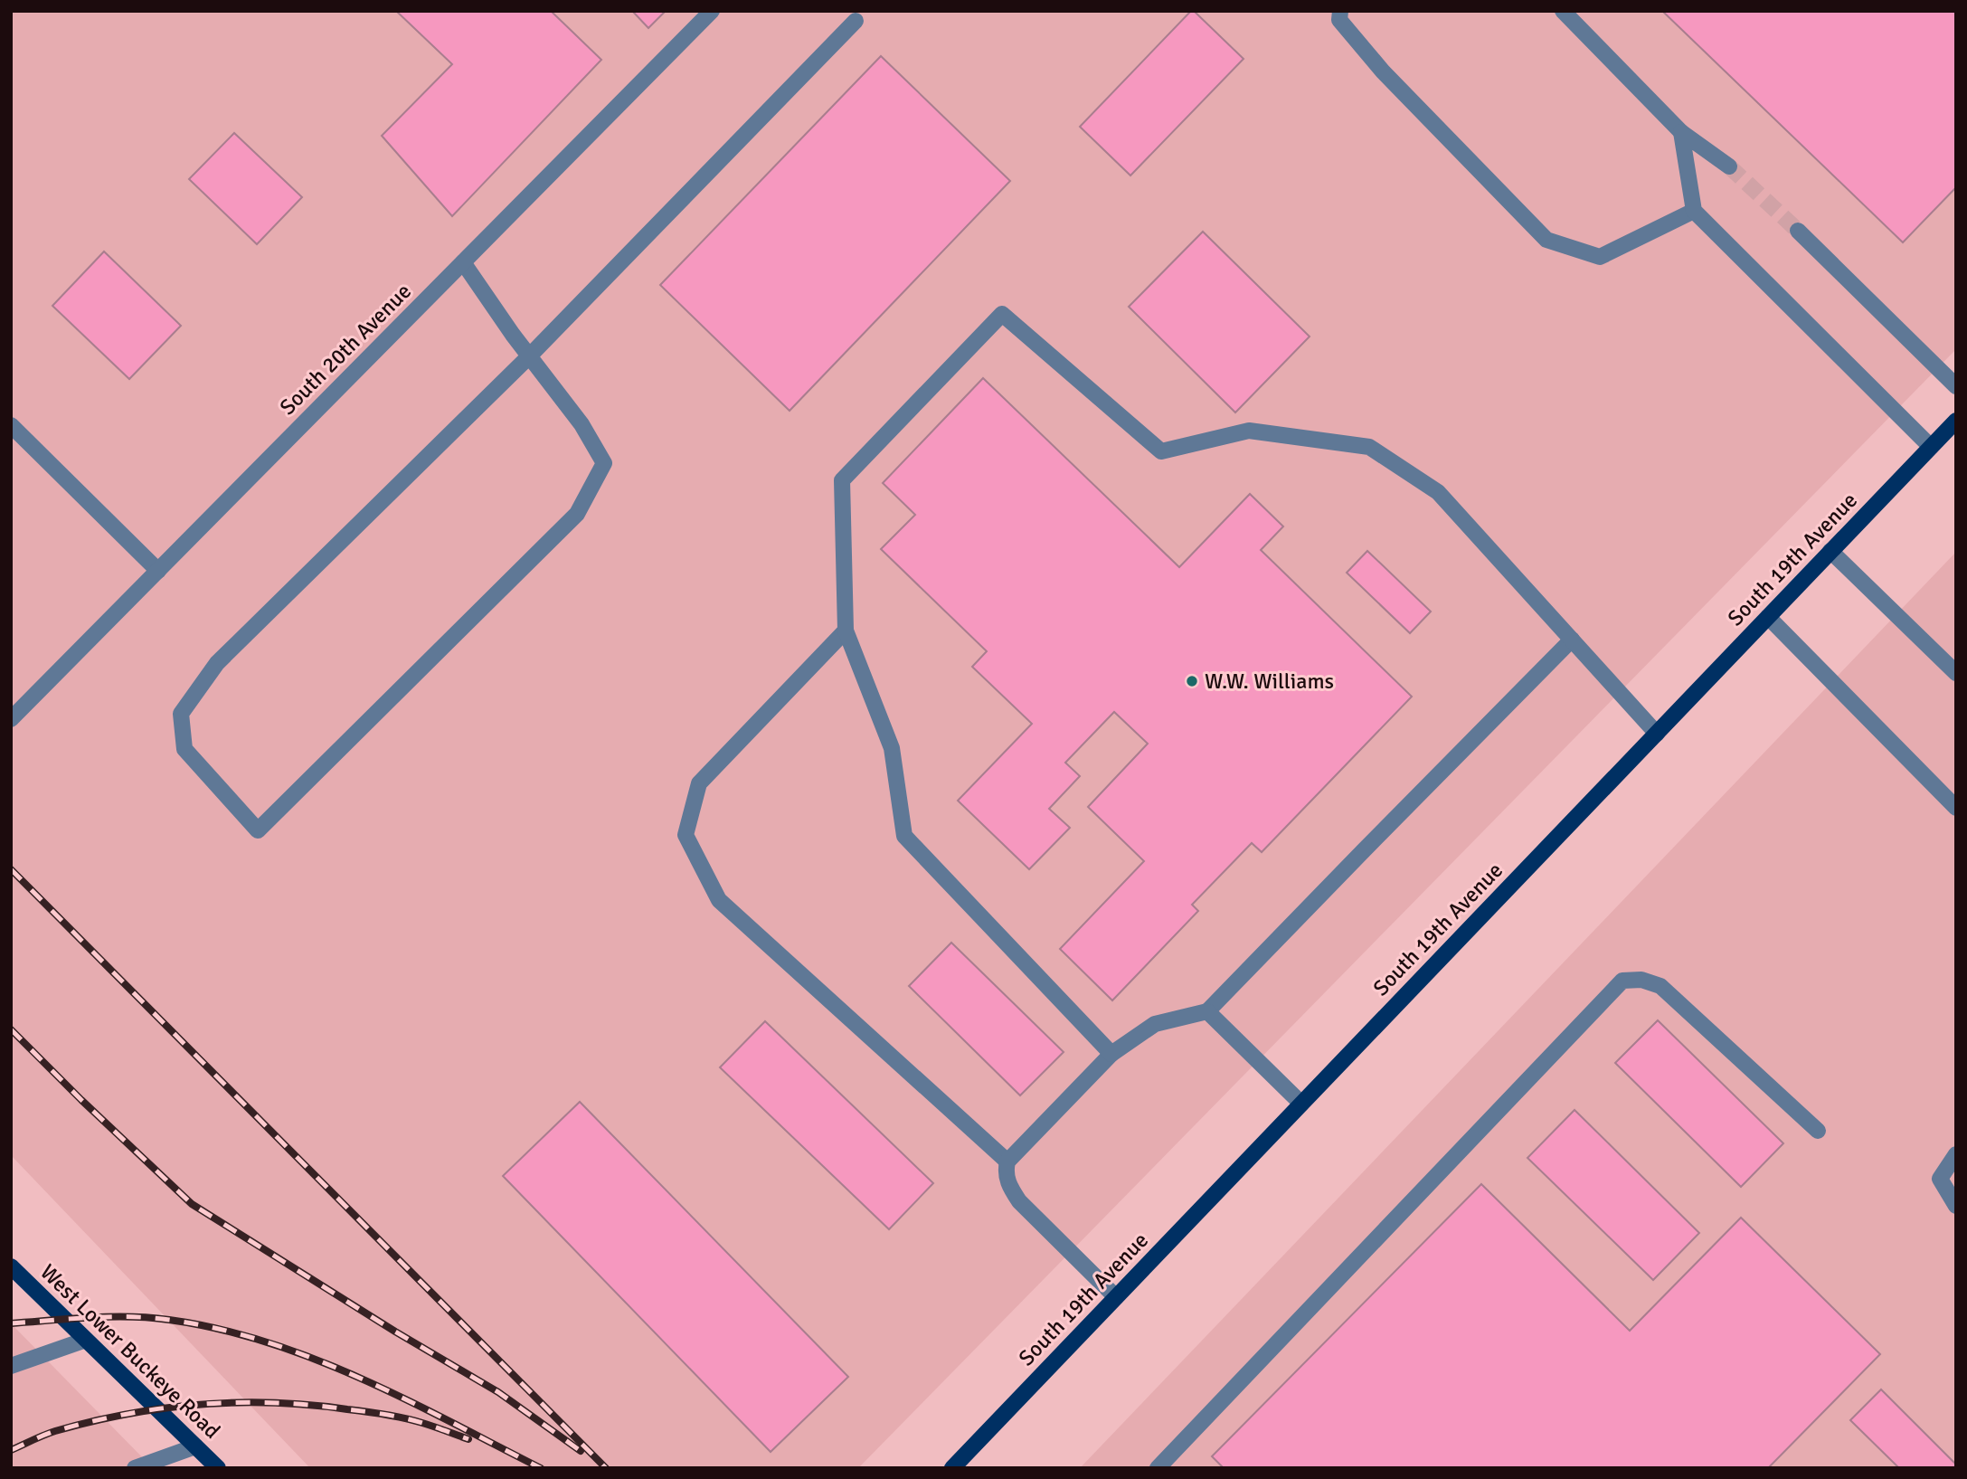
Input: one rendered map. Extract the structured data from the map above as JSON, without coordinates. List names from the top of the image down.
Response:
{
  "streets": {
    "main road": ["South 19th Avenue", "West Lower Buckeye Road"],
    "street": ["South 20th Avenue"]
  },
  "places": ["W.W. Williams"]
}
